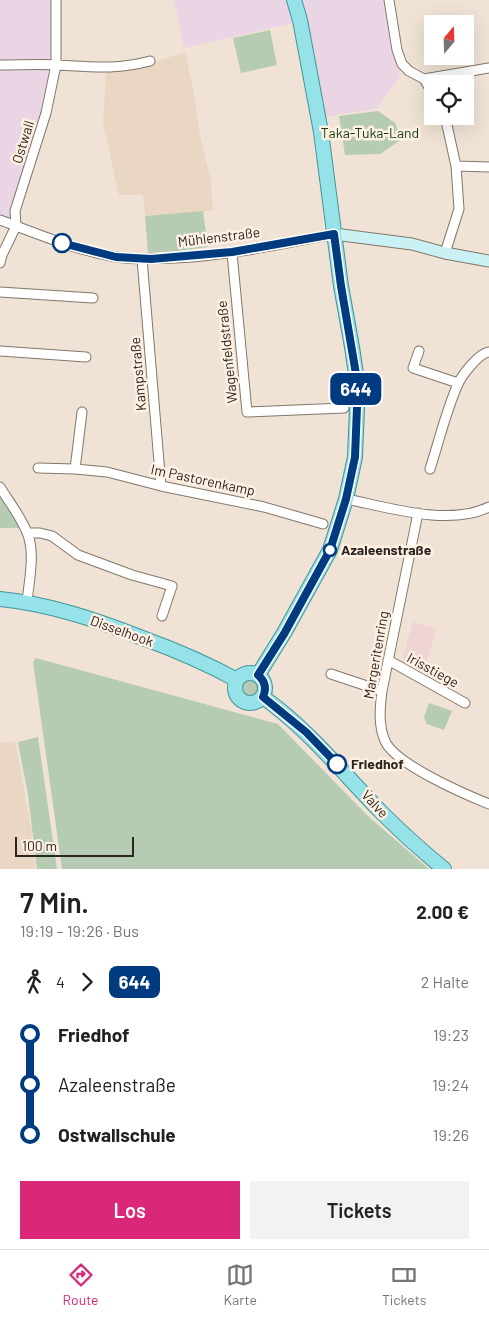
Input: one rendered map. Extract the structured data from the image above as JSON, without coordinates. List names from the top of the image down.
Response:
{
  "streets": {
    "main road": ["Disselhook", "Valve"],
    "street": [
      "Ostwall",
      "Mühlenstraße",
      "Wagenfeldstraße",
      "Kampstraße",
      "Im Pastorenkamp",
      "Margeritenring",
      "Irisstiege"
    ]
  },
  "crossings": [
    ["Ostwall", "Mühlenstraße"],
    ["Mühlenstraße", "Wagenfeldstraße"],
    ["Mühlenstraße", "Kampstraße"],
    ["Kampstraße", "Im Pastorenkamp"],
    ["Disselhook", "Valve"],
    ["Margeritenring", "Irisstiege"]
  ],
  "parks": ["Taka-Tuka-Land"],
  "places": ["Azaleenstraße", "Friedhof"],
  "lines": ["bus line 644"],
  "scale_bar": "100 m",
  "north": "top",
  "page": {
    "on_map": "644",
    "scale": "100 m",
    "heading": ["7 Min.", "19:19 – 19:26 · Bus", "2.00 €"],
    "legs": ["4", "644", "2 Halte"],
    "list": [
      {
        "name": "Friedhof",
        "value": "19:23"
      },
      {
        "name": "Azaleenstraße",
        "value": "19:24"
      },
      {
        "name": "Ostwallschule",
        "value": "19:26"
      }
    ],
    "buttons": ["Los", "Tickets"],
    "tabs": ["Route", "Karte", "Tickets"]
  }
}
